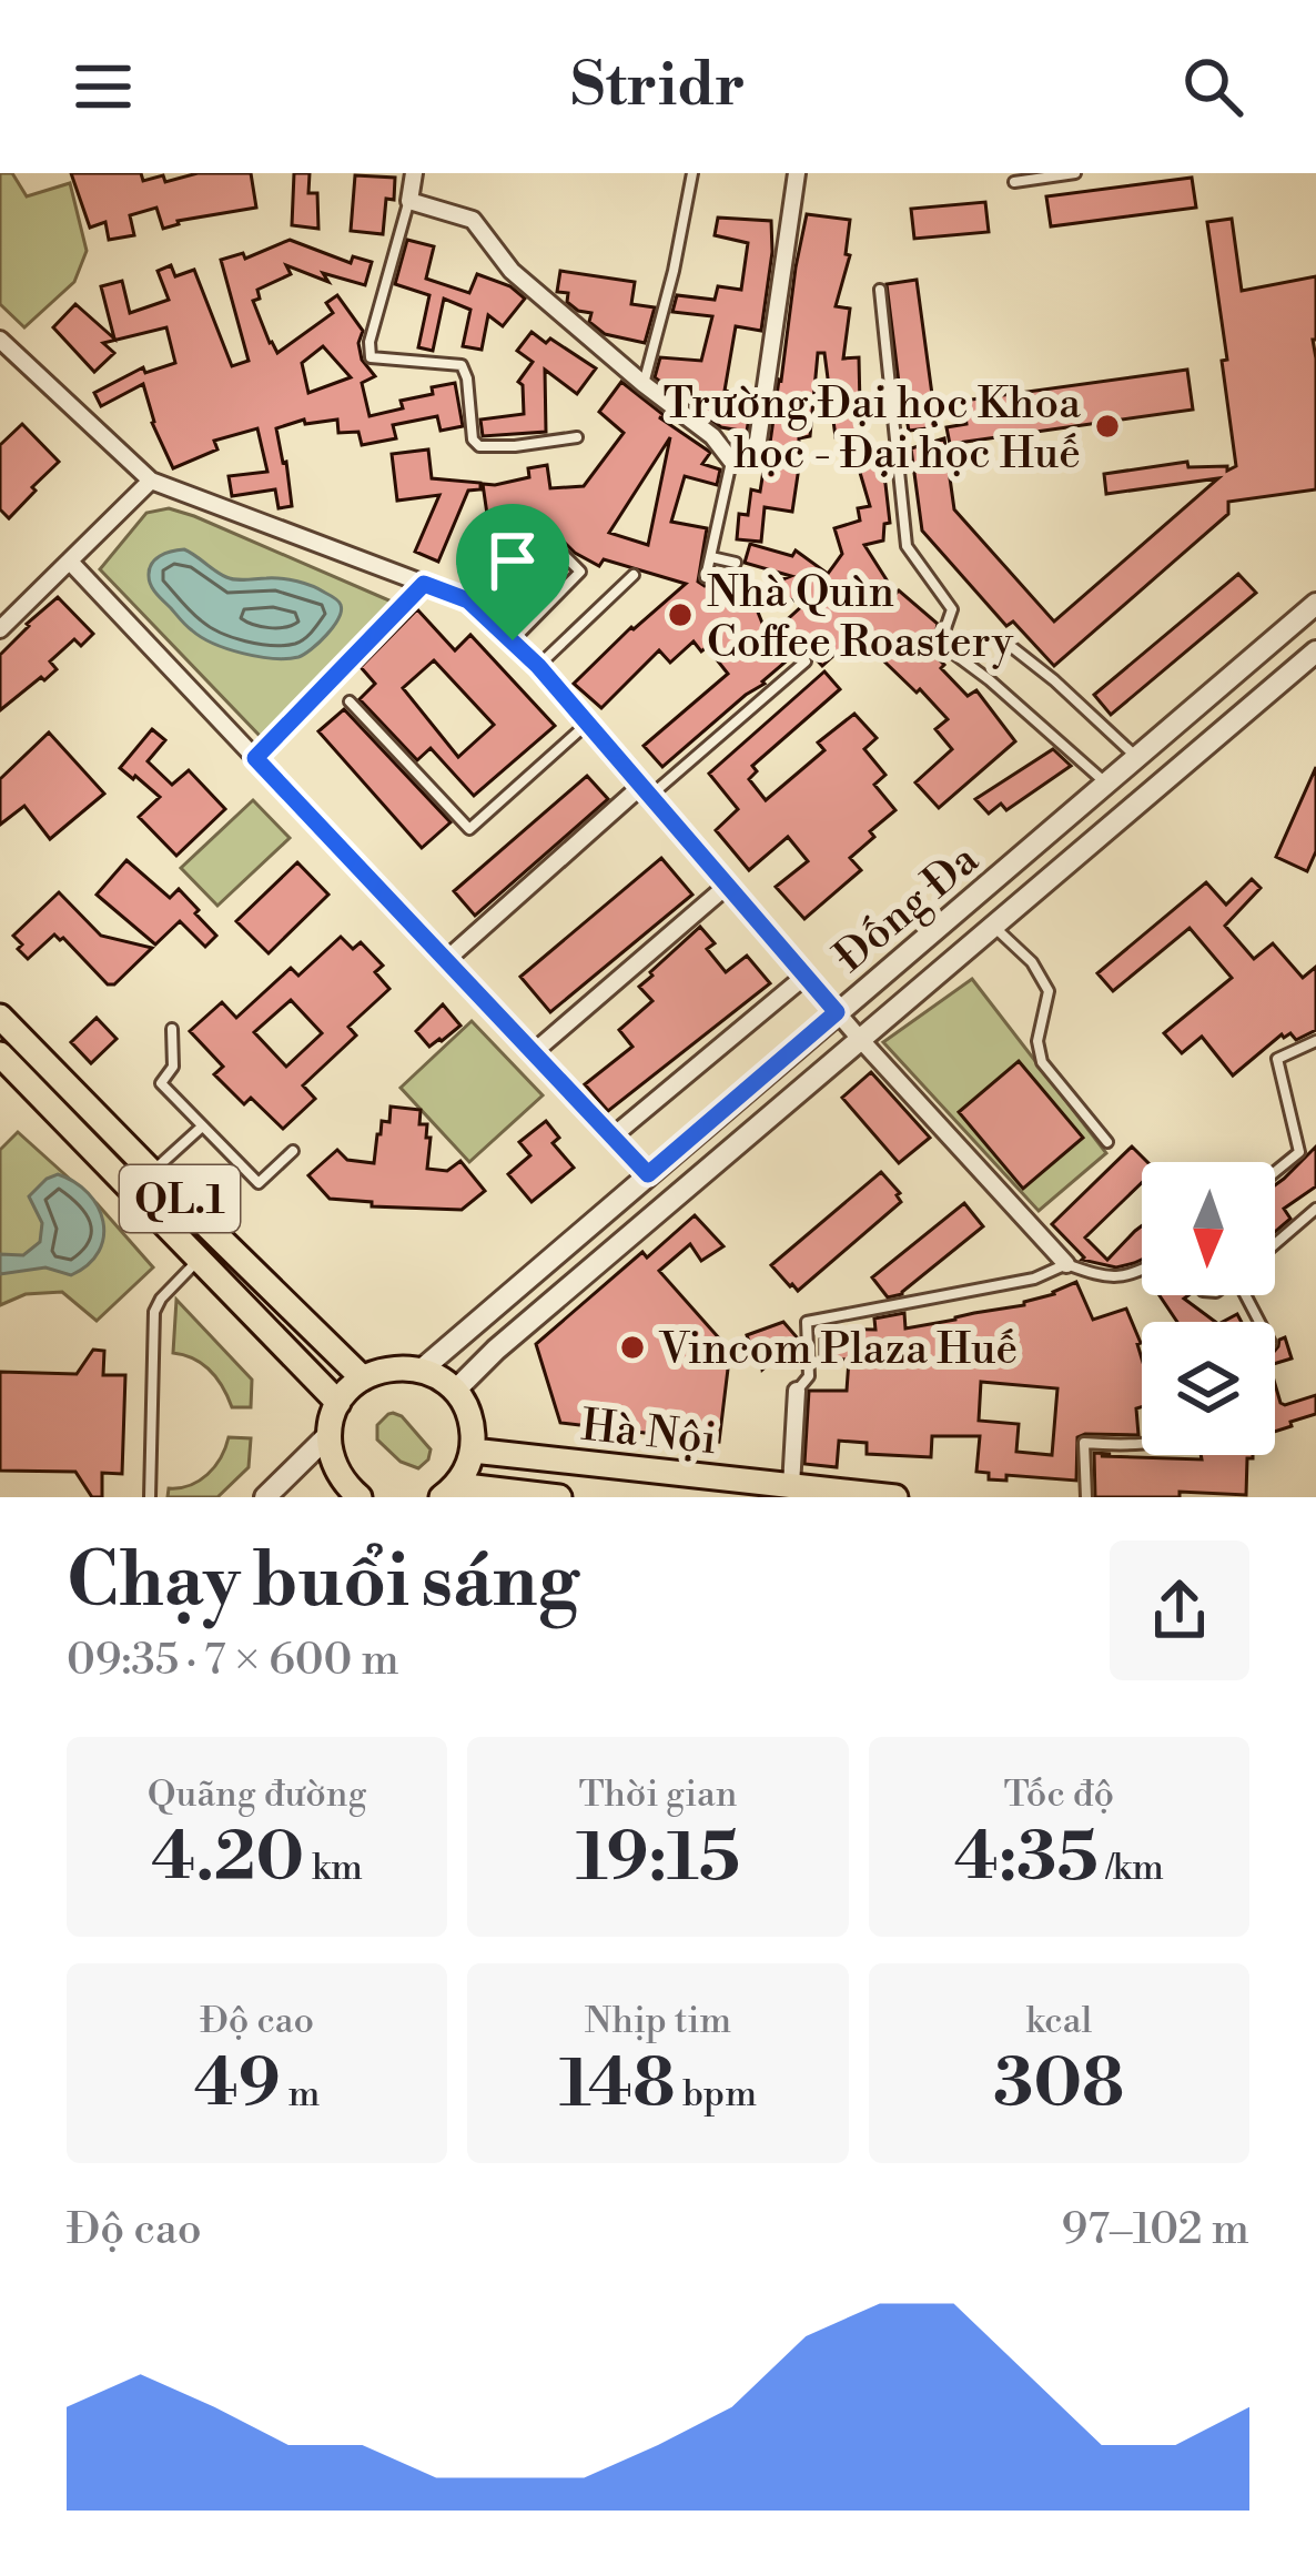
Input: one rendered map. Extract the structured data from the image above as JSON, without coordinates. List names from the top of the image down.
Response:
{
  "streets": {
    "main road": ["QL.1", "Hà Nội"],
    "street": ["Đống Đa"]
  },
  "places": ["Trường Đại học Khoa học - Đại học Huế", "Nhà Quìn Coffee Roastery", "Vincom Plaza Huế"],
  "north": "bottom",
  "page": {
    "header": "Stridr",
    "heading": ["Chạy buổi sáng", "09:35 · 7 × 600 m"],
    "stats": [
      ["Quãng đường", "4.20 km"],
      ["Thời gian", "19:15"],
      ["Tốc độ", "4:35 /km"],
      ["Độ cao", "49 m"],
      ["Nhịp tim", "148 bpm"],
      ["kcal", "308"]
    ],
    "chart": ["Độ cao", "97–102 m"]
  }
}
